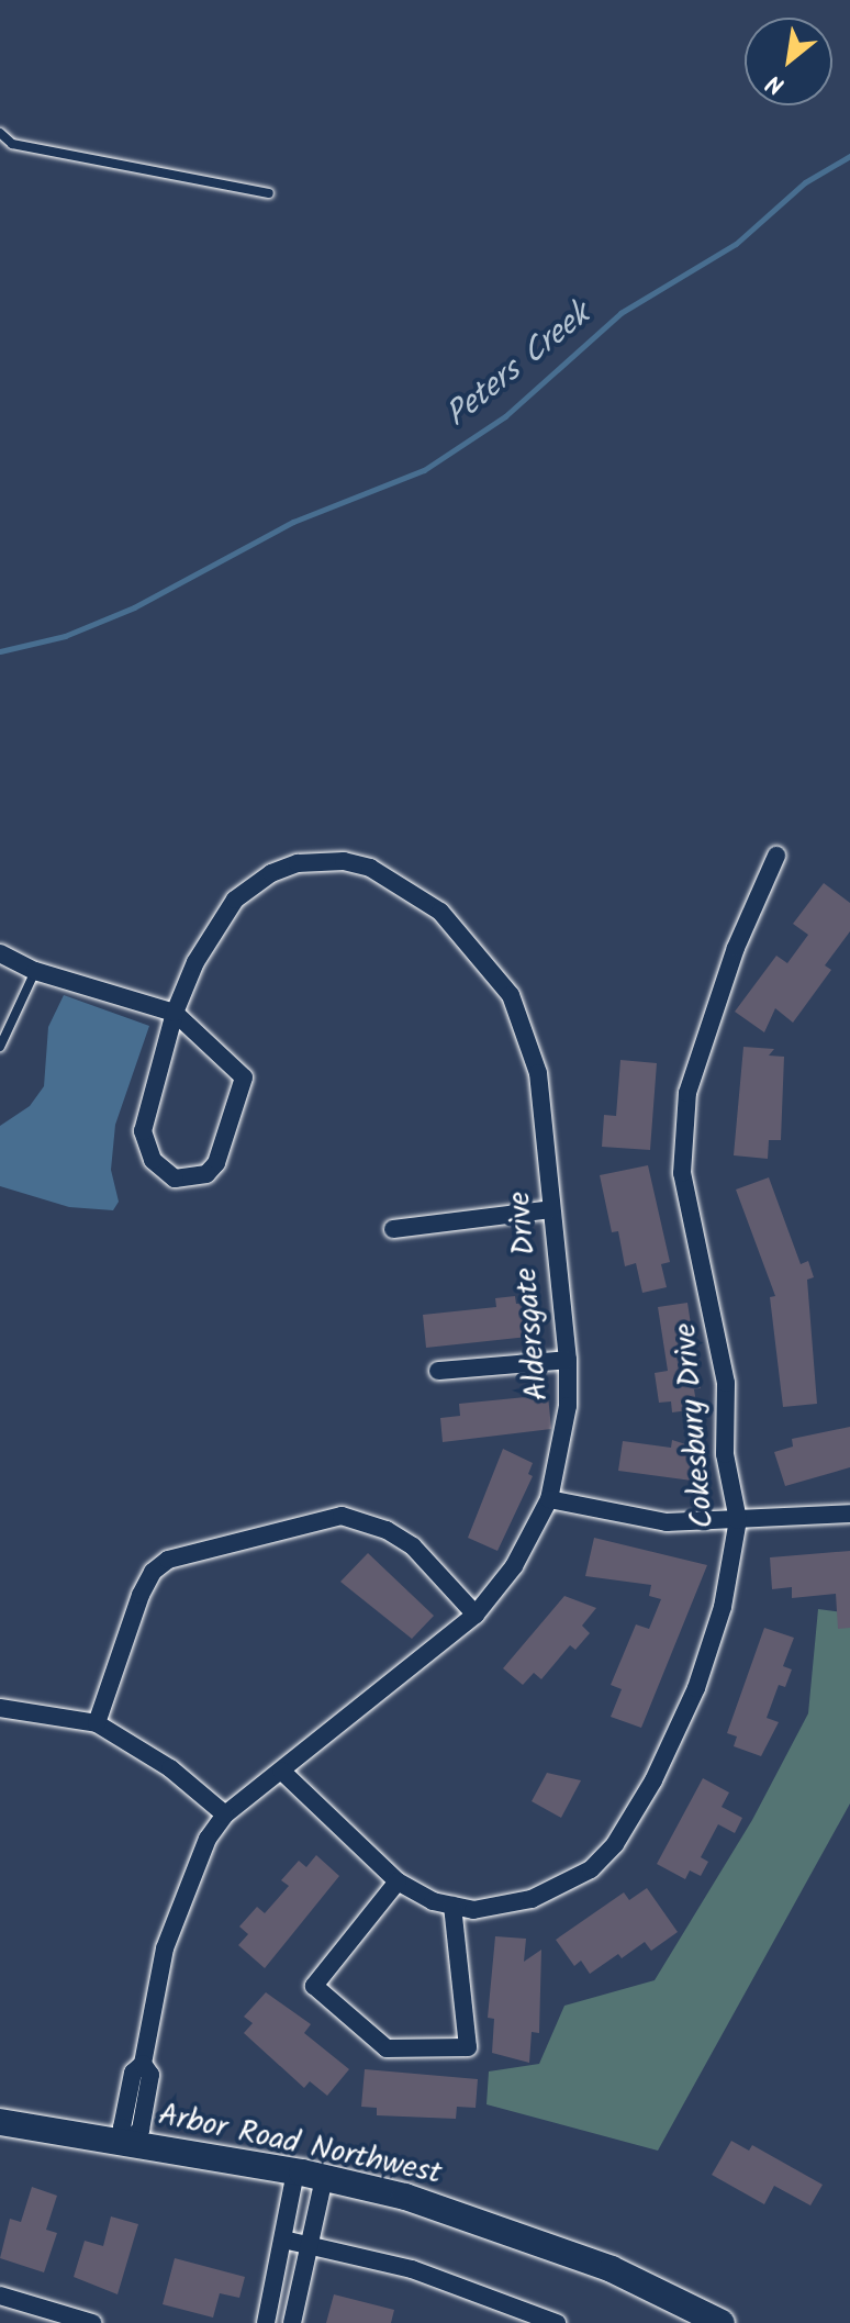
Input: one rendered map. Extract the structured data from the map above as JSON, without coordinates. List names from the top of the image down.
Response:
{
  "streets": {
    "street": ["Aldersgate Drive", "Cokesbury Drive", "Arbor Road Northwest"]
  },
  "crossings": [
    ["Aldersgate Drive", "Cokesbury Drive"],
    ["Aldersgate Drive", "Arbor Road Northwest"]
  ],
  "water": ["Peters Creek"],
  "north": "bottom left"
}
